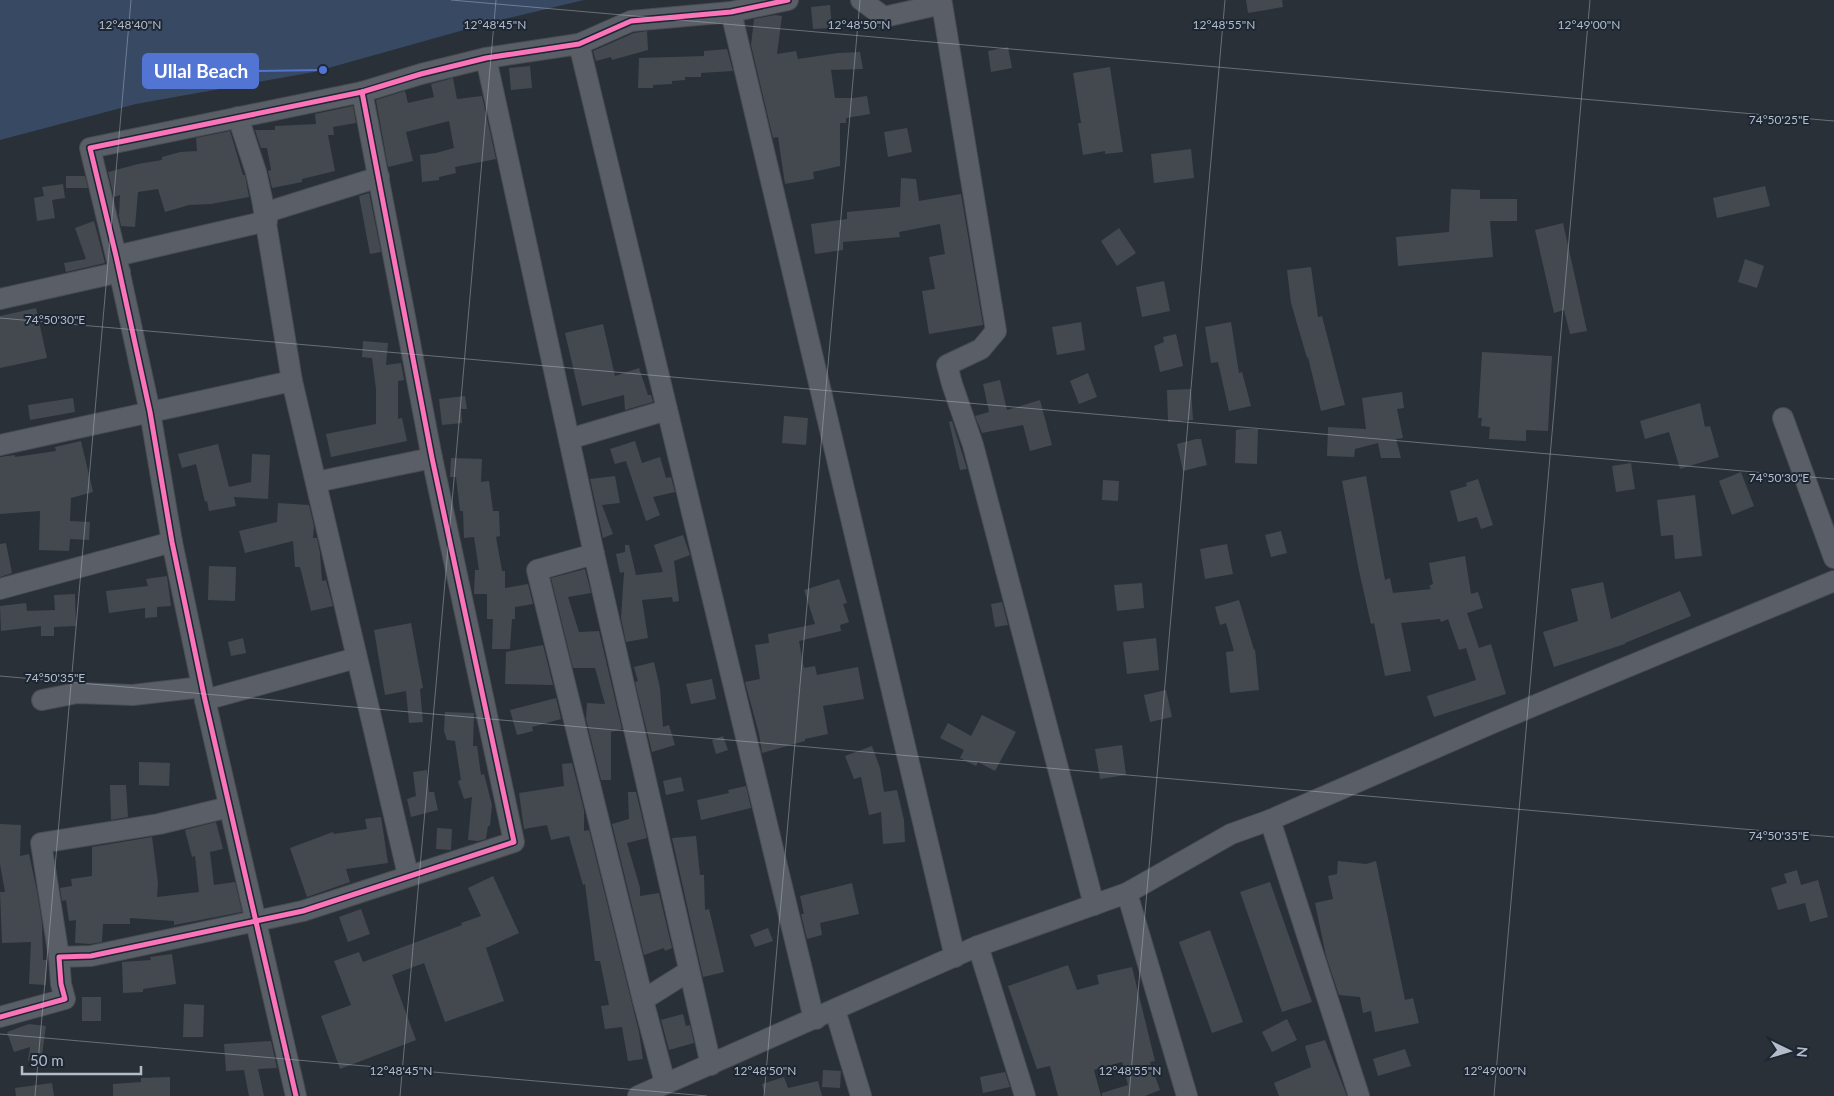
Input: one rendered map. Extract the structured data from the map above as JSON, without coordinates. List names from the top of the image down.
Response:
{
  "places": ["Ullal Beach"],
  "scale_bar": "50 m",
  "north": "right",
  "coordinates": [
    "12°48'40\"N",
    "12°48'45\"N",
    "12°48'50\"N",
    "12°48'55\"N",
    "12°49'00\"N",
    "74°50'25\"E",
    "74°50'30\"E",
    "74°50'35\"E"
  ]
}
